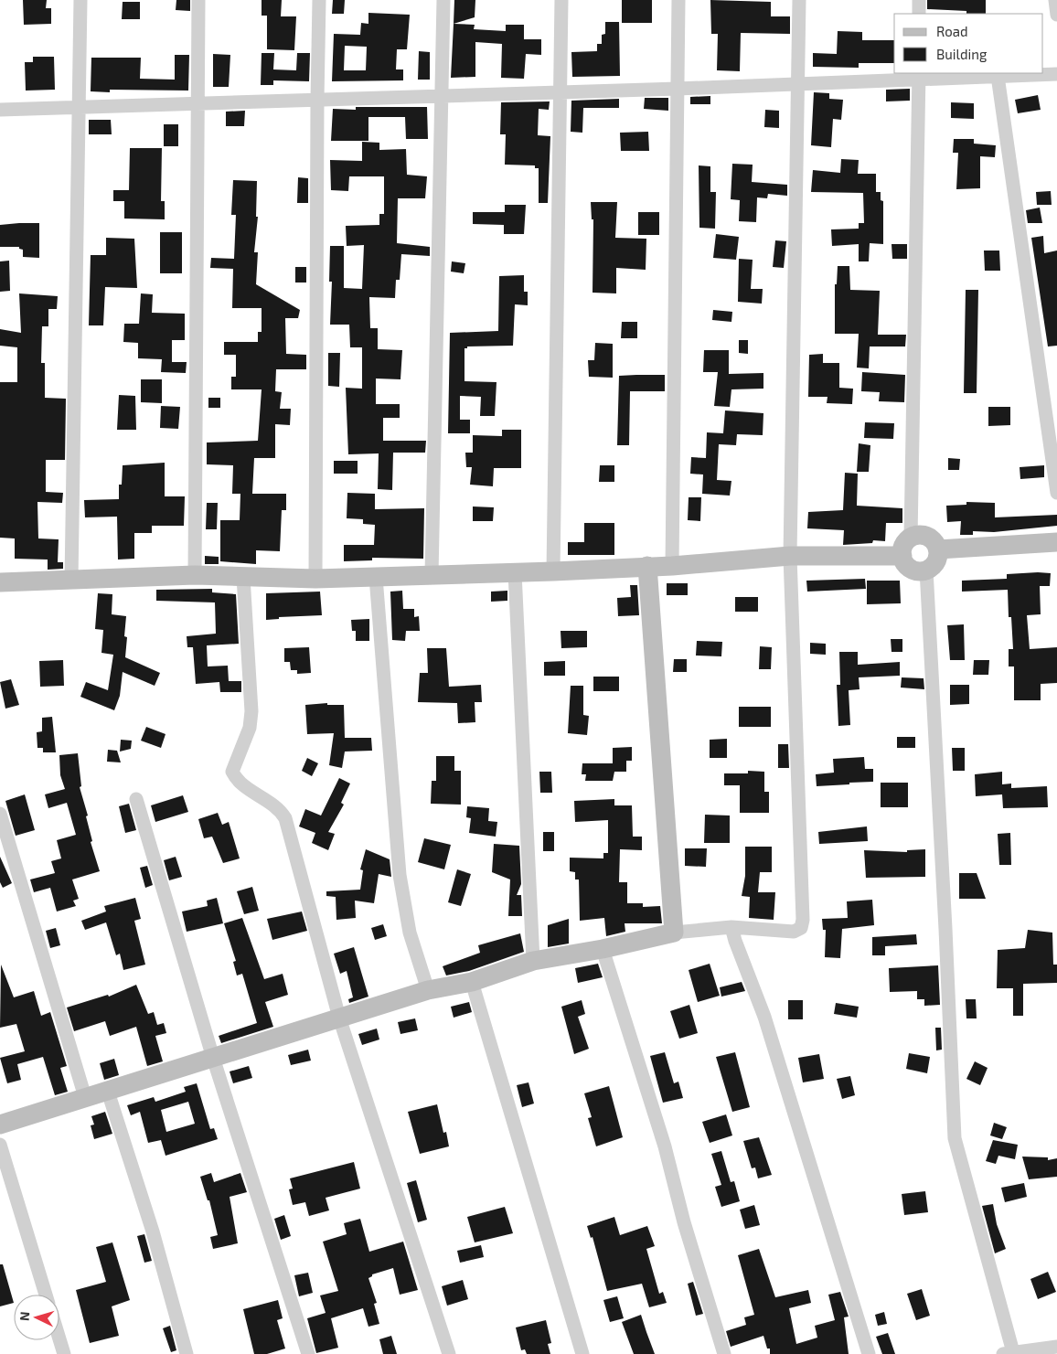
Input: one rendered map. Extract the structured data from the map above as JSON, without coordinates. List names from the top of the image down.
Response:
{
  "legend": ["Road", "Building"],
  "north": "left"
}
